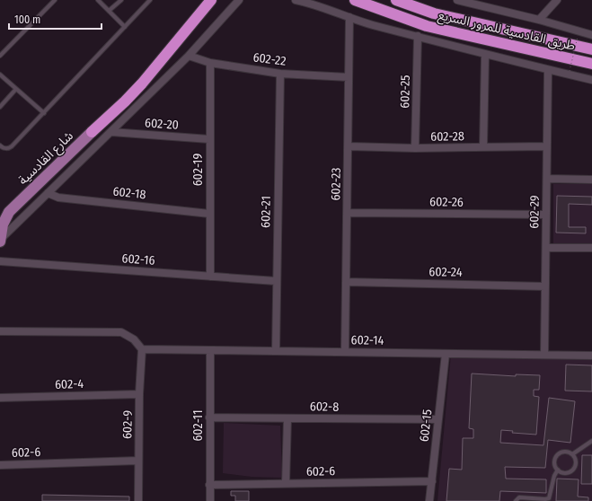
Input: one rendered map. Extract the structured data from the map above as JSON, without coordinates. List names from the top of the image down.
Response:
{
  "streets": {
    "highway": ["طريق القادسية للمرور السريع"],
    "main road": ["شارع القادسية"],
    "street": [
      "602-22",
      "602-25",
      "602-20",
      "602-28",
      "602-19",
      "602-23",
      "602-18",
      "602-26",
      "602-21",
      "602-29",
      "602-16",
      "602-24",
      "602-14",
      "602-4",
      "602-8",
      "602-9",
      "602-11",
      "602-15",
      "602-6"
    ]
  },
  "crossings": [
    ["602-22", "602-19"],
    ["602-22", "602-23"],
    ["602-22", "602-21"],
    ["602-25", "602-28"],
    ["602-20", "602-19"],
    ["602-28", "602-23"],
    ["602-28", "602-29"],
    ["602-19", "602-18"],
    ["602-19", "602-16"],
    ["602-23", "602-26"],
    ["602-23", "602-24"],
    ["602-23", "602-14"],
    ["602-26", "602-29"],
    ["602-21", "602-16"],
    ["602-21", "602-14"],
    ["602-29", "602-24"],
    ["602-29", "602-14"],
    ["602-14", "602-9"],
    ["602-14", "602-11"],
    ["602-14", "602-15"],
    ["602-4", "602-9"],
    ["602-8", "602-11"],
    ["602-8", "602-15"],
    ["602-9", "602-6"],
    ["602-11", "602-6"],
    ["602-15", "602-6"]
  ],
  "scale_bar": "100 m"
}
